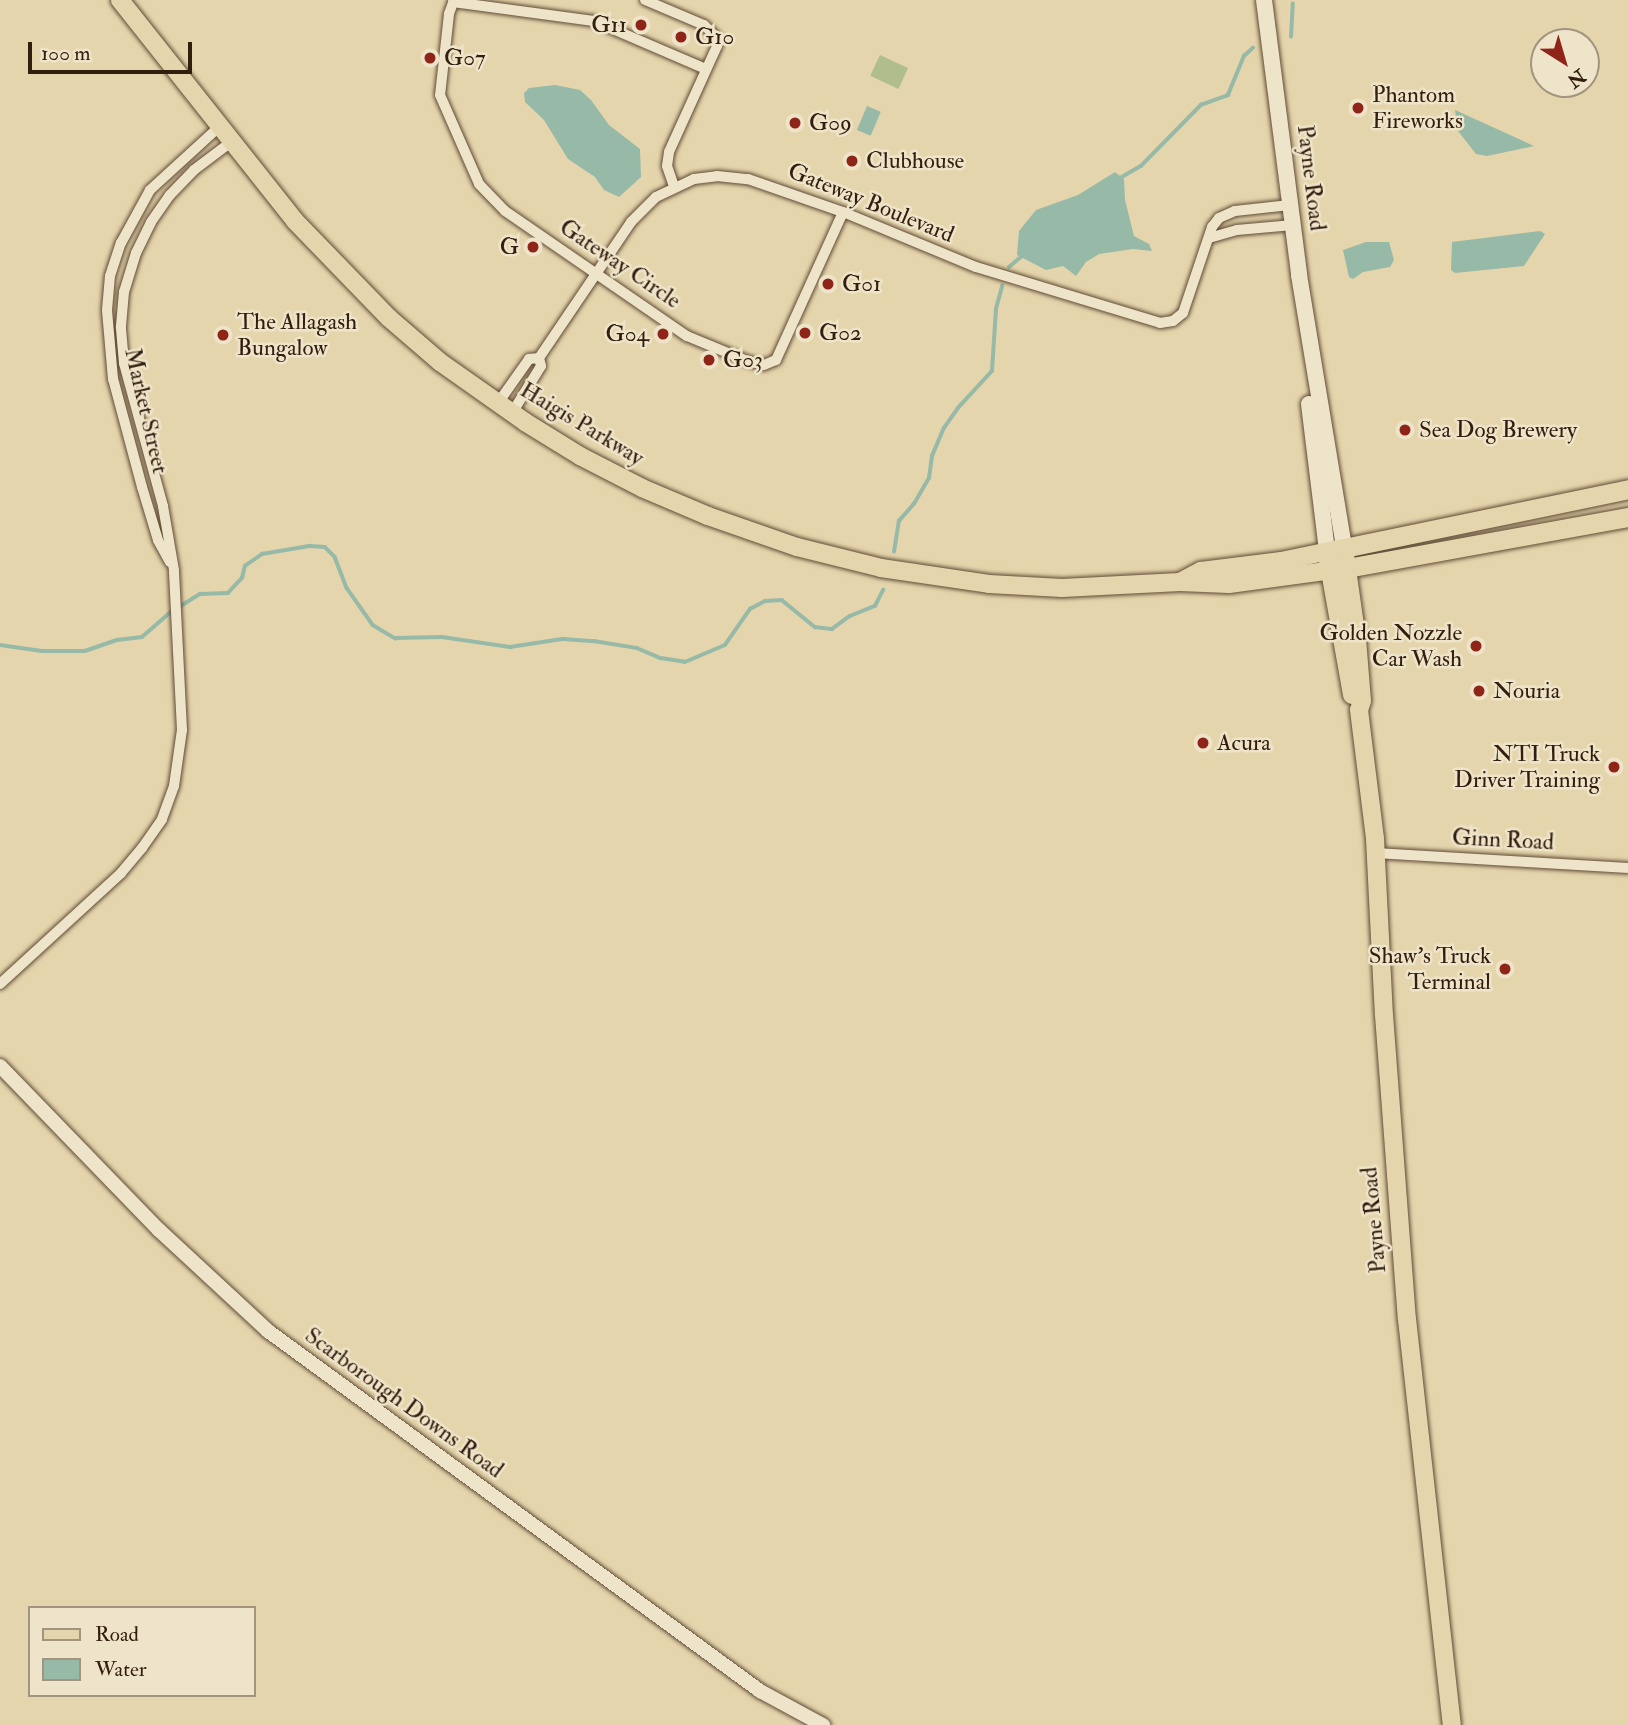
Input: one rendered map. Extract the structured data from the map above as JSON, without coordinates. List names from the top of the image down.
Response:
{
  "streets": {
    "main road": ["Payne Road", "Haigis Parkway"],
    "street": [
      "Gateway Boulevard",
      "Gateway Circle",
      "Market Street",
      "Ginn Road",
      "Scarborough Downs Road"
    ]
  },
  "crossings": [
    ["Payne Road", "Gateway Boulevard"],
    ["Payne Road", "Haigis Parkway"],
    ["Payne Road", "Ginn Road"],
    ["Gateway Boulevard", "Gateway Circle"],
    ["Gateway Boulevard", "Haigis Parkway"],
    ["Market Street", "Haigis Parkway"]
  ],
  "places": [
    "G11",
    "G10",
    "G07",
    "Phantom Fireworks",
    "G09",
    "Clubhouse",
    "G",
    "G01",
    "G02",
    "G04",
    "The Allagash Bungalow",
    "G03",
    "Sea Dog Brewery",
    "Golden Nozzle Car Wash",
    "Nouria",
    "Acura",
    "NTI Truck Driver Training",
    "Shaw's Truck Terminal"
  ],
  "legend": ["Road", "Water"],
  "scale_bar": "100 m",
  "north": "bottom right"
}
